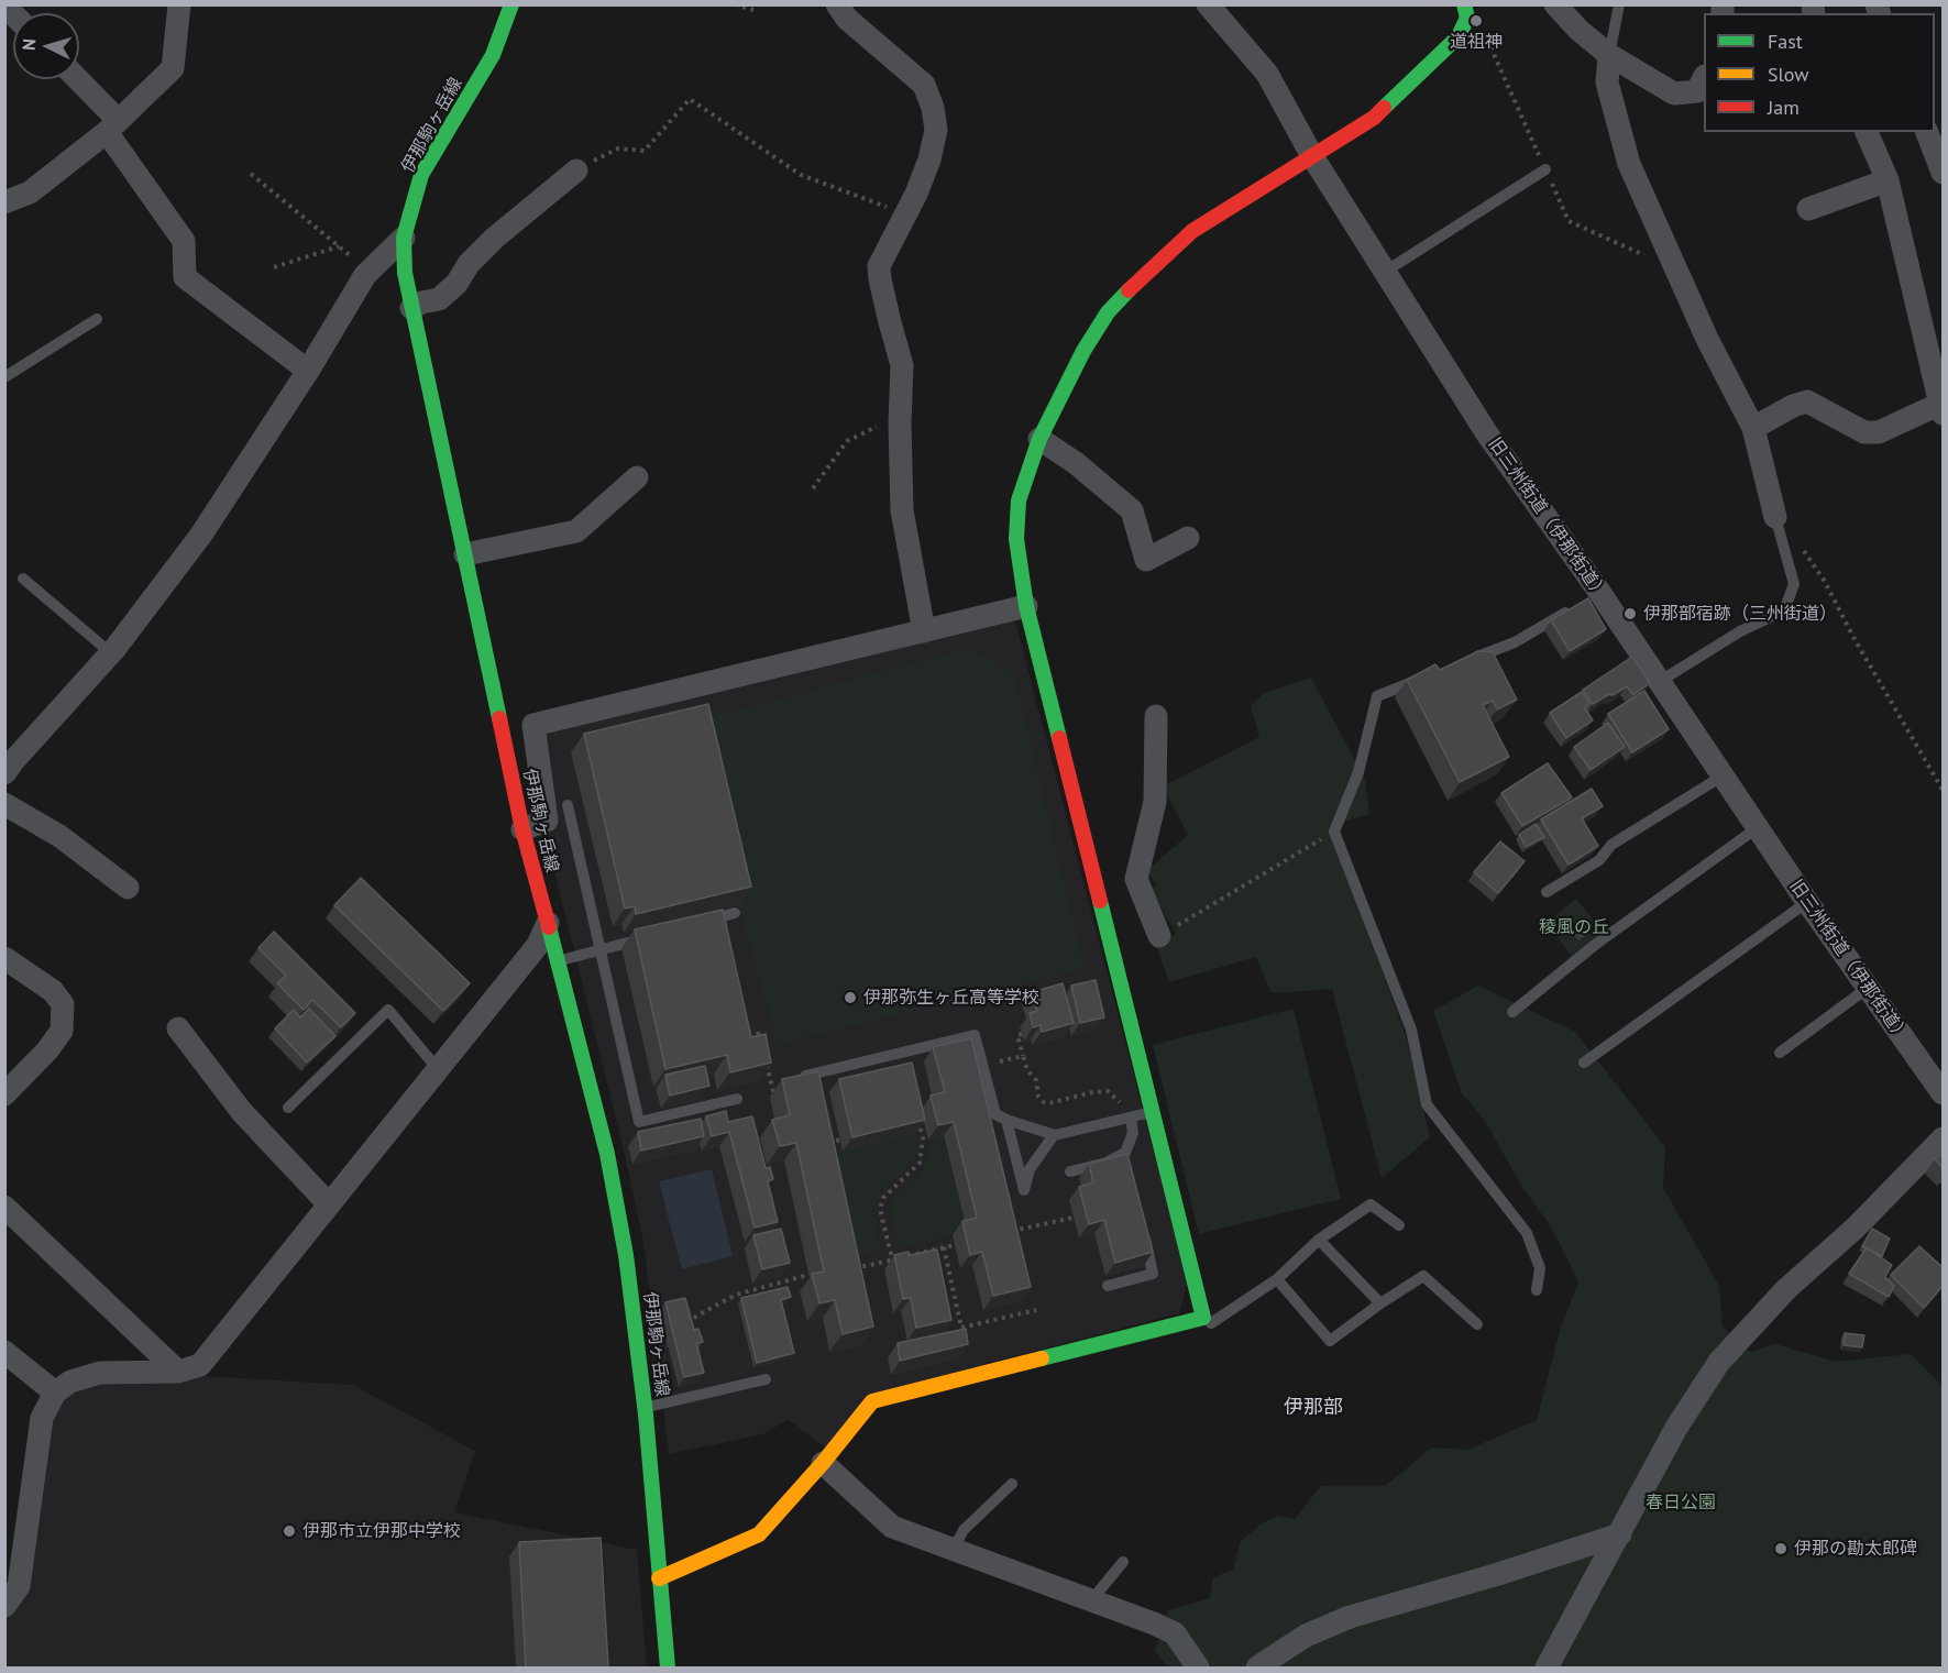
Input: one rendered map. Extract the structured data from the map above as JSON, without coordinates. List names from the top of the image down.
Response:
{
  "streets": {
    "street": ["伊那駒ヶ岳線", "旧三州街道（伊那街道）"]
  },
  "districts": ["伊那部"],
  "parks": ["稜風の丘", "春日公園"],
  "places": [
    "道祖神",
    "伊那部宿跡（三州街道）",
    "伊那弥生ヶ丘高等学校",
    "伊那市立伊那中学校",
    "伊那の勘太郎碑"
  ],
  "legend": ["Fast", "Slow", "Jam"],
  "north": "left"
}
